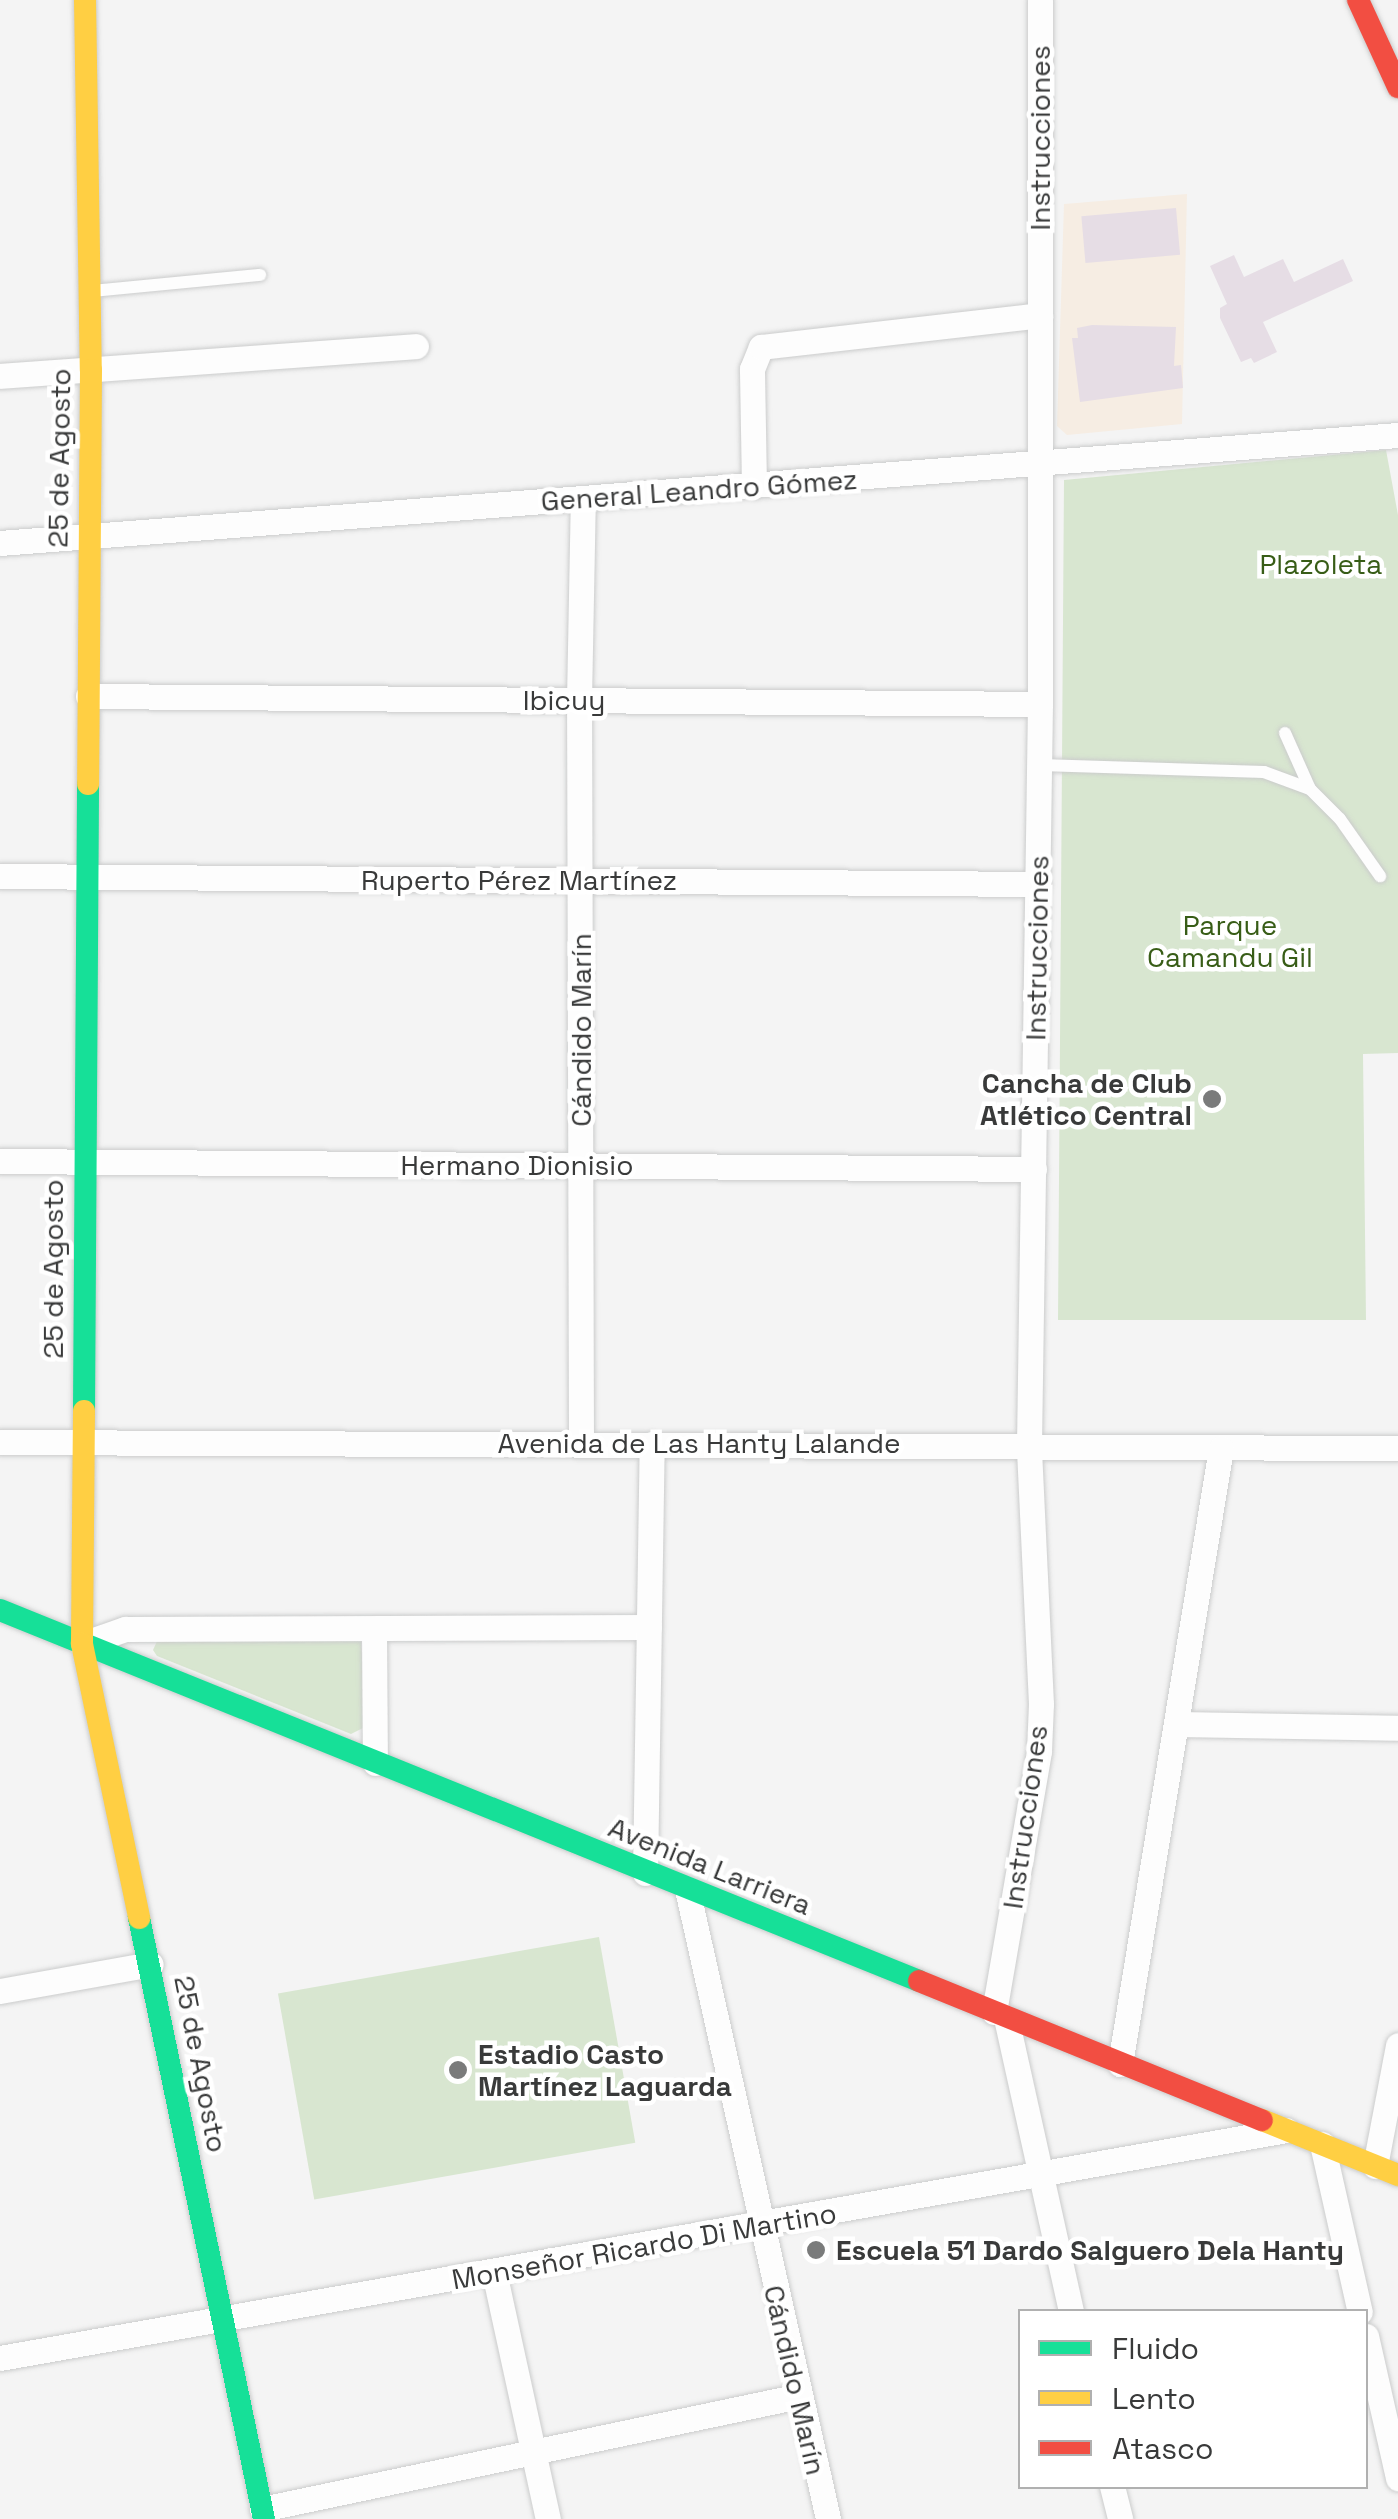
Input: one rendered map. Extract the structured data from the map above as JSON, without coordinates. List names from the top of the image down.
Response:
{
  "streets": {
    "main road": ["25 de Agosto", "Avenida Larriera"],
    "street": [
      "Instrucciones",
      "General Leandro Gómez",
      "Ibicuy",
      "Ruperto Pérez Martínez",
      "Cándido Marín",
      "Hermano Dionisio",
      "Avenida de Las Hanty Lalande",
      "Monseñor Ricardo Di Martino"
    ]
  },
  "crossings": [
    ["Instrucciones", "General Leandro Gómez"],
    ["Instrucciones", "Ibicuy"],
    ["Instrucciones", "Ruperto Pérez Martínez"],
    ["Instrucciones", "Hermano Dionisio"],
    ["Instrucciones", "Avenida de Las Hanty Lalande"],
    ["Instrucciones", "Avenida Larriera"],
    ["Instrucciones", "Monseñor Ricardo Di Martino"],
    ["25 de Agosto", "General Leandro Gómez"],
    ["25 de Agosto", "Ibicuy"],
    ["25 de Agosto", "Ruperto Pérez Martínez"],
    ["25 de Agosto", "Hermano Dionisio"],
    ["25 de Agosto", "Avenida de Las Hanty Lalande"],
    ["25 de Agosto", "Avenida Larriera"],
    ["25 de Agosto", "Monseñor Ricardo Di Martino"],
    ["General Leandro Gómez", "Cándido Marín"],
    ["Ibicuy", "Cándido Marín"],
    ["Ruperto Pérez Martínez", "Cándido Marín"],
    ["Cándido Marín", "Hermano Dionisio"],
    ["Cándido Marín", "Avenida de Las Hanty Lalande"],
    ["Cándido Marín", "Avenida Larriera"],
    ["Cándido Marín", "Monseñor Ricardo Di Martino"],
    ["Avenida Larriera", "Monseñor Ricardo Di Martino"]
  ],
  "parks": ["Plazoleta", "Parque Camandu Gil"],
  "places": ["Cancha de Club Atlético Central", "Estadio Casto Martínez Laguarda", "Escuela 51 Dardo Salguero Dela Hanty"],
  "legend": ["Fluido", "Lento", "Atasco"]
}
